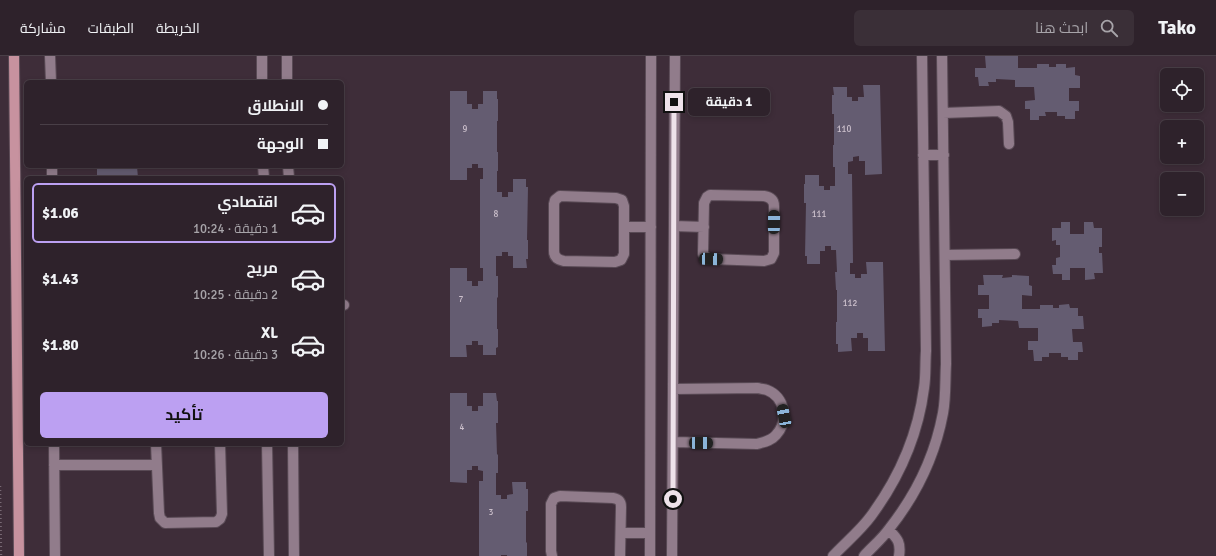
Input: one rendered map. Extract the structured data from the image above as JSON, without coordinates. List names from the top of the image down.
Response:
{
  "house_numbers": [
    "9",
    "110",
    "8",
    "111",
    "7",
    "112",
    "4",
    "3"
  ],
  "page": {
    "header": "Tako",
    "search": "ابحث هنا",
    "nav": ["الخريطة", "الطبقات", "مشاركة"],
    "map_buttons": ["+", "−"],
    "banner": ["الانطلاق", "الوجهة"],
    "bubble": "1 دقيقة",
    "list": [
      {
        "name": "اقتصادي",
        "note": "1 دقيقة · 10:24",
        "value": "$1.06"
      },
      {
        "name": "مريح",
        "note": "2 دقيقة · 10:25",
        "value": "$1.43"
      },
      {
        "name": "XL",
        "note": "3 دقيقة · 10:26",
        "value": "$1.80"
      }
    ],
    "buttons": "تأكيد"
  }
}
